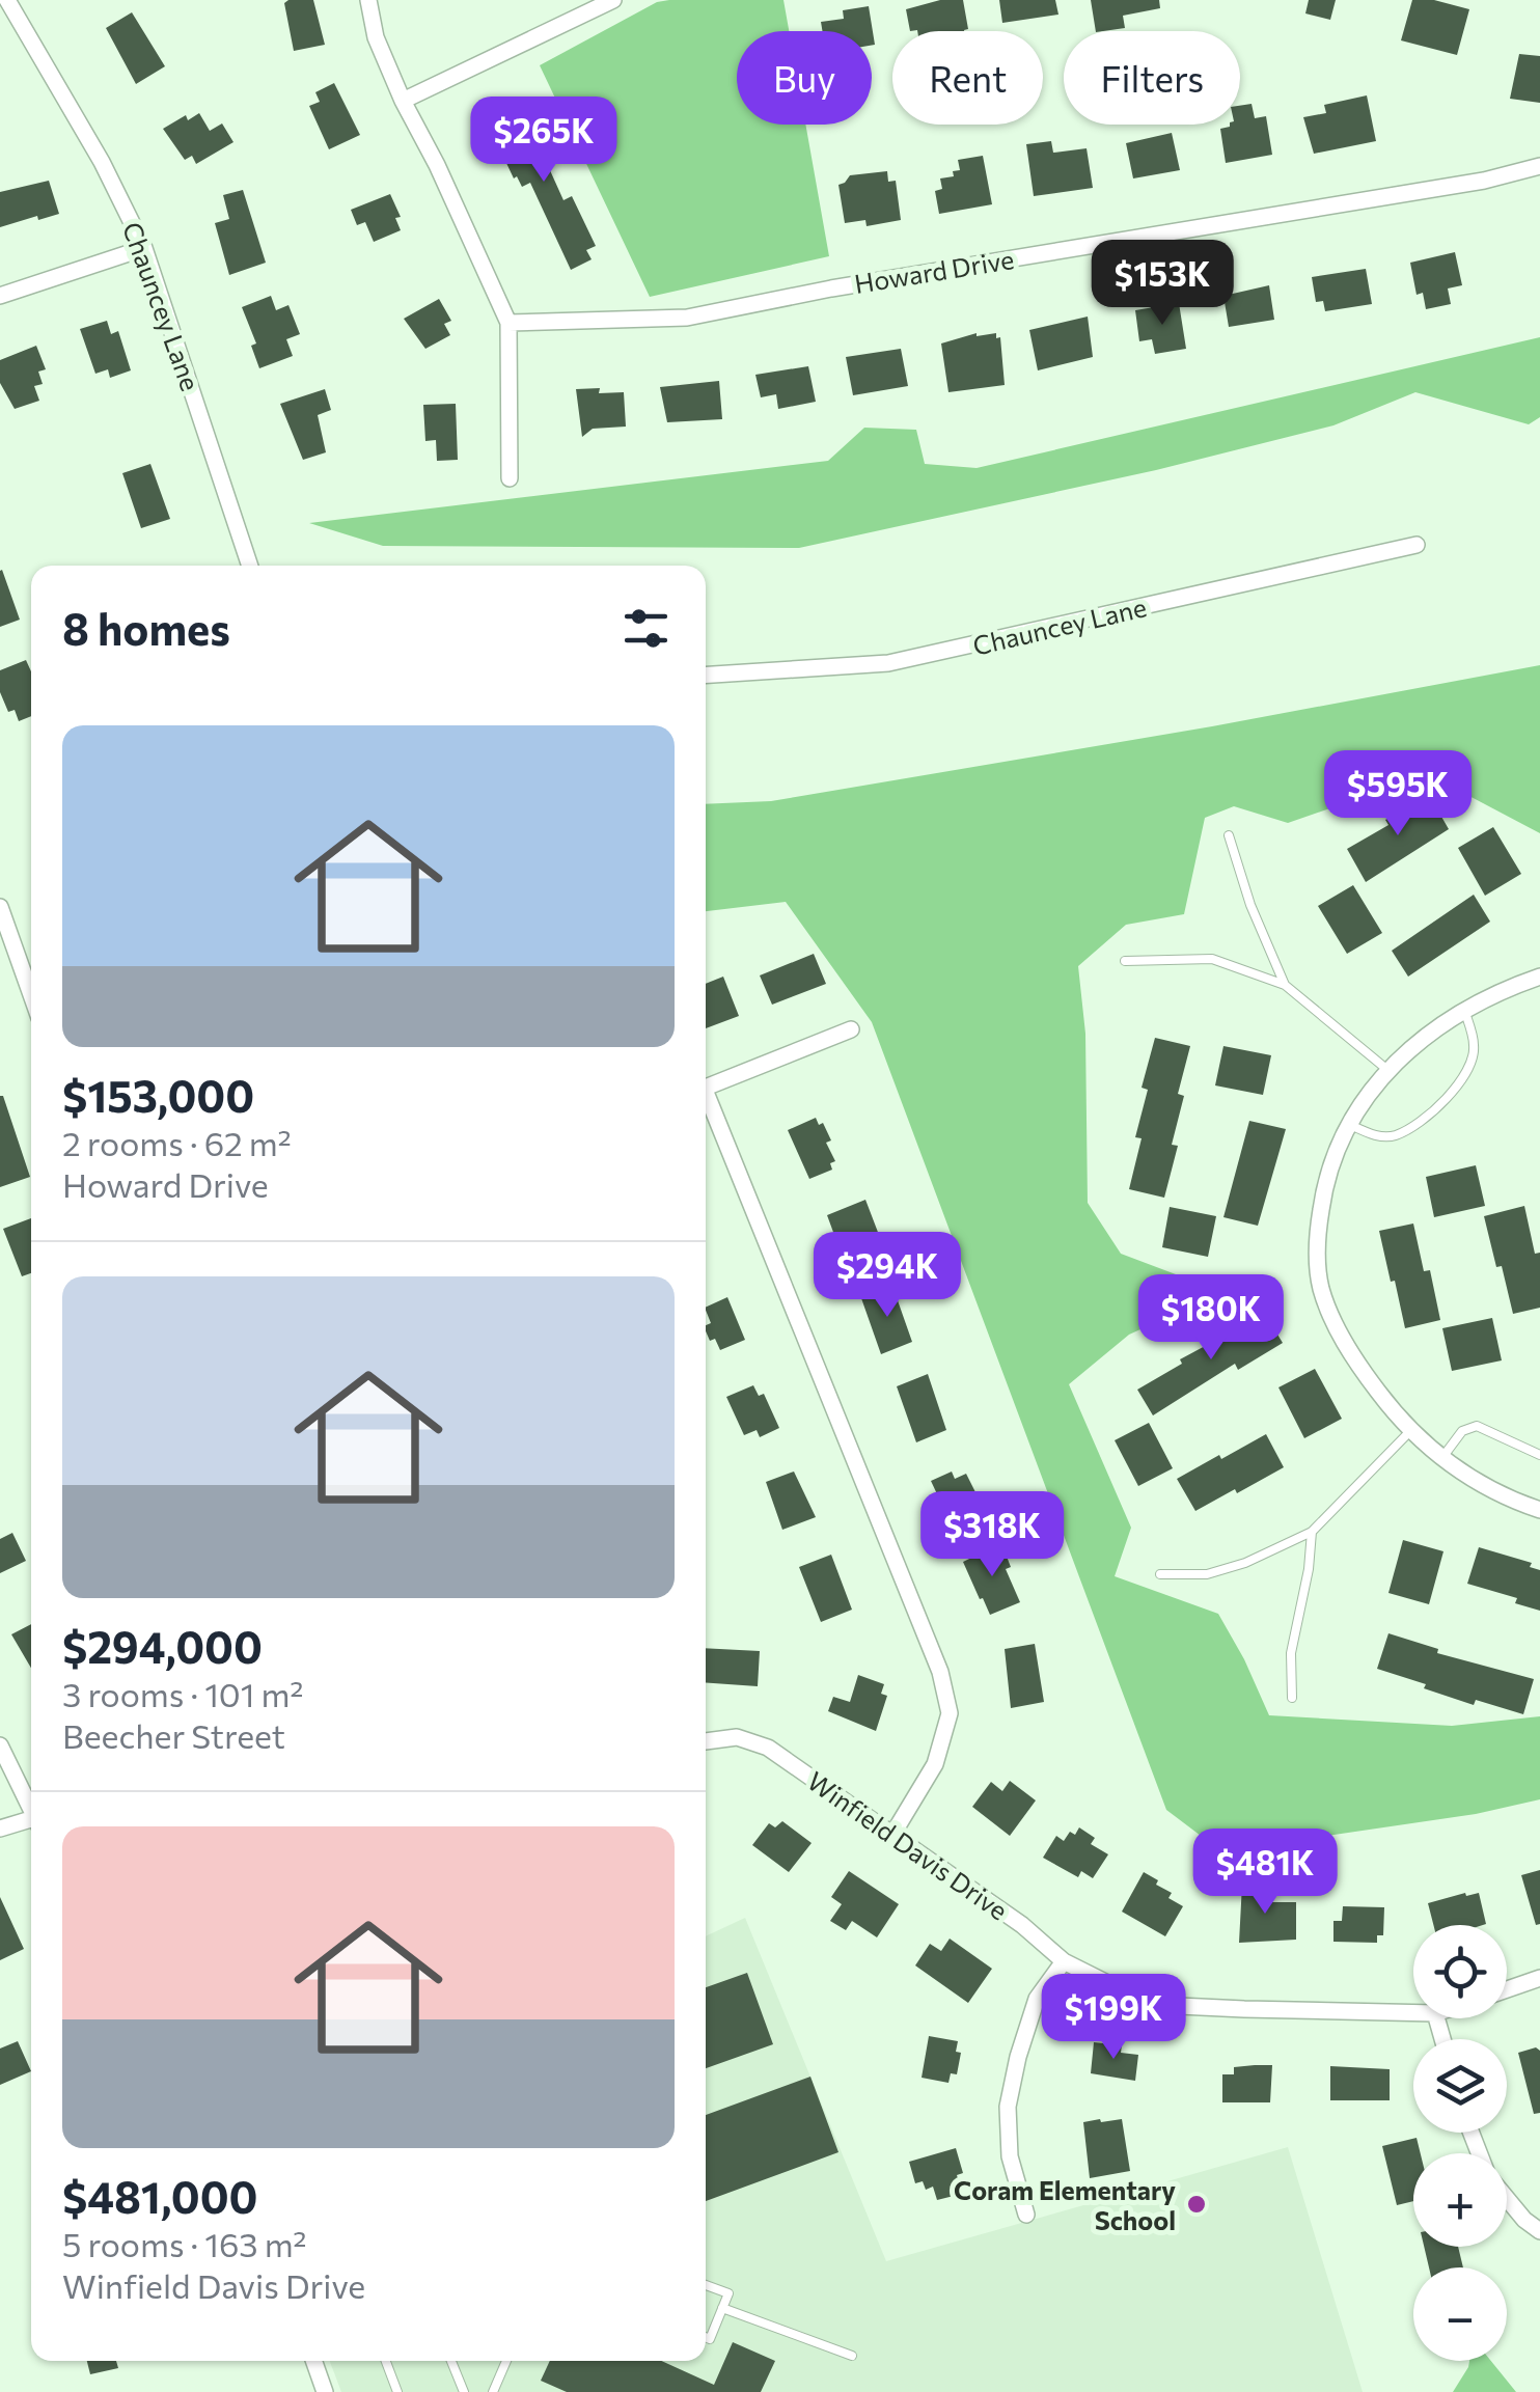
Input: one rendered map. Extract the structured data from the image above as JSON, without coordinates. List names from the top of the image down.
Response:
{
  "streets": {
    "street": ["Howard Drive", "Chauncey Lane", "Winfield Davis Drive"]
  },
  "places": ["Coram Elementary School"],
  "page": {
    "chip": ["Buy", "Rent", "Filters"],
    "price": [
      "$265K",
      "$153K",
      "$595K",
      "$294K",
      "$180K",
      "$318K",
      "$481K",
      "$199K"
    ],
    "heading": "8 homes",
    "list": [
      {
        "name": "$153,000",
        "note": "2 rooms · 62 m² · Howard Drive"
      },
      {
        "name": "$294,000",
        "note": "3 rooms · 101 m² · Beecher Street"
      },
      {
        "name": "$481,000",
        "note": "5 rooms · 163 m² · Winfield Davis Drive"
      }
    ],
    "map_buttons": ["+", "−"]
  }
}
